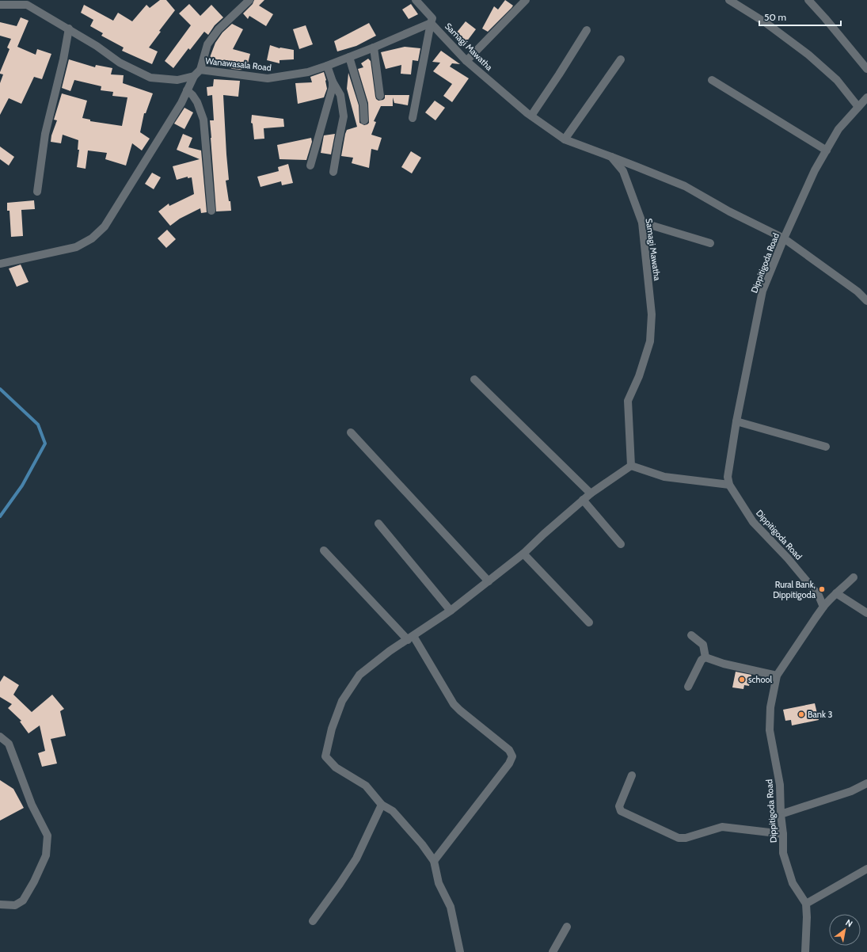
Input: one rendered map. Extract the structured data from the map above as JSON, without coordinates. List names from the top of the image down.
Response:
{
  "streets": {
    "street": ["Samagi Mawatha", "Wanawasala Road", "Dippitigoda Road"]
  },
  "crossings": [
    ["Samagi Mawatha", "Wanawasala Road"]
  ],
  "places": ["Rural Bank, Dippitigoda", "school", "Bank 3"],
  "scale_bar": "50 m",
  "north": "top right"
}
